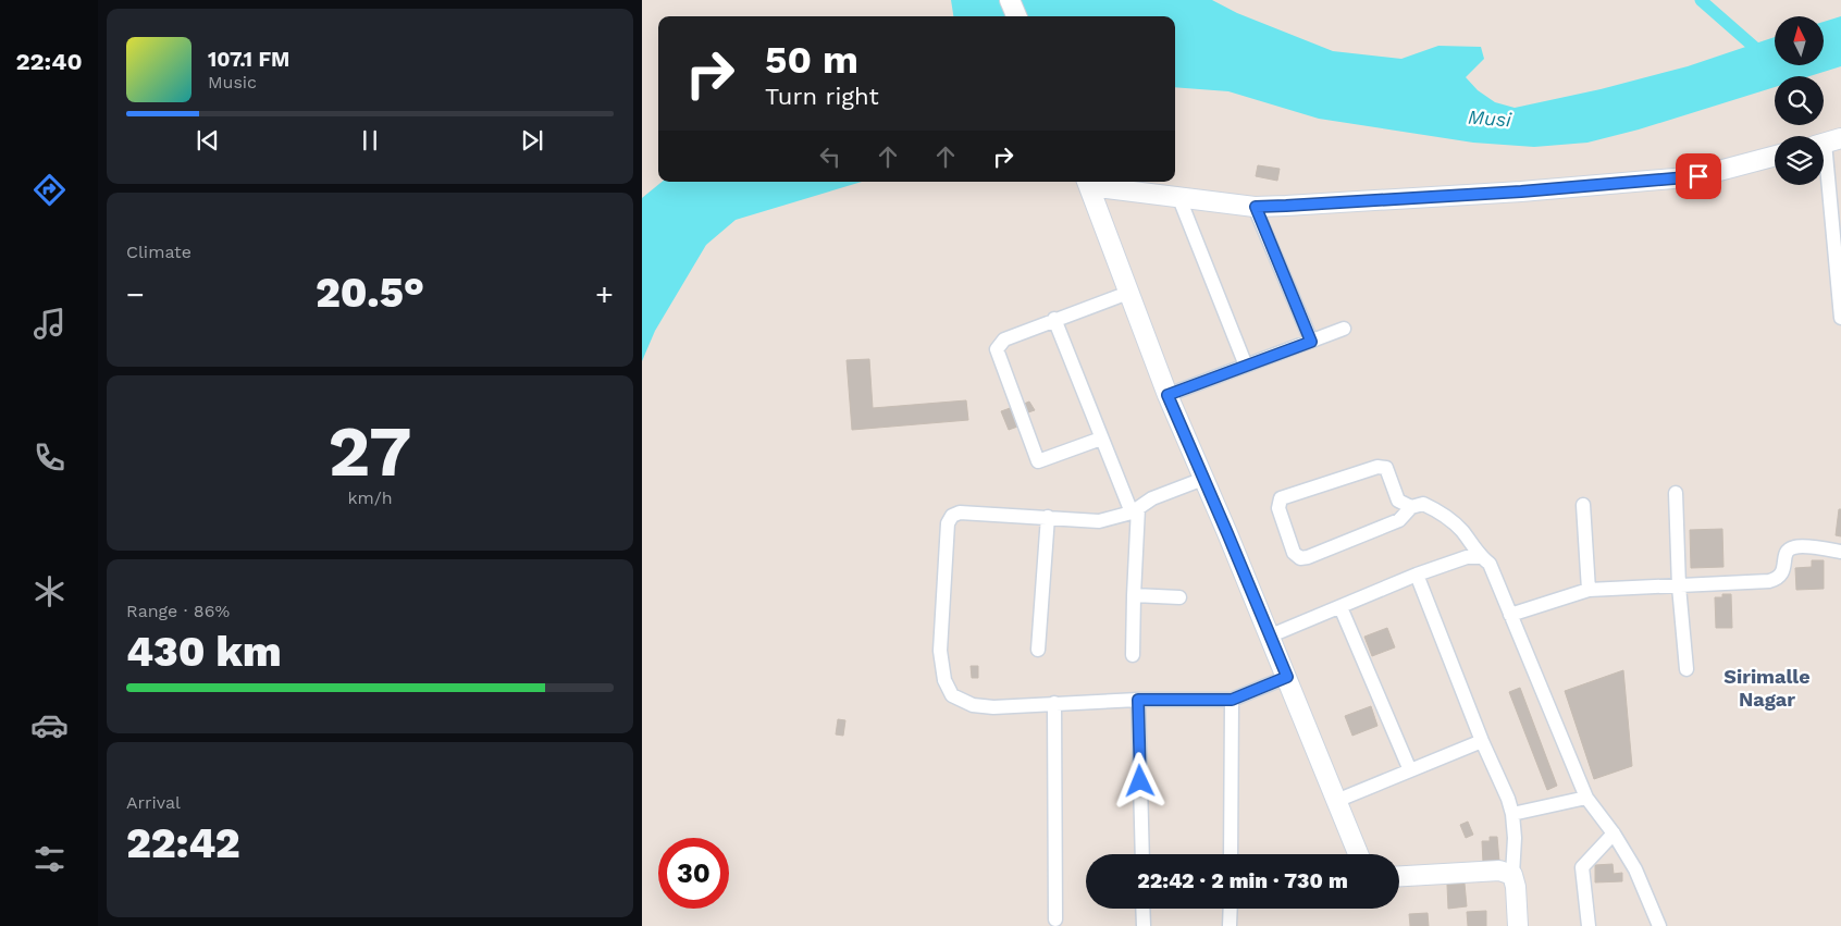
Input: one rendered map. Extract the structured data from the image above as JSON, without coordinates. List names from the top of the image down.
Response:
{
  "districts": ["Sirimalle Nagar"],
  "water": ["Musi"],
  "north": "top",
  "page": {
    "tabs": "22:40",
    "turn": ["50 m", "Turn right"],
    "song": ["107.1 FM", "Music"],
    "tile": [
      "Climate",
      ["27", "km/h"],
      ["Range · 86%", "430 km"],
      ["Arrival", "22:42"]
    ],
    "heat": ["−", "20.5°", "+"],
    "limit": "30",
    "trip": "22:42 · 2 min · 730 m"
  }
}
